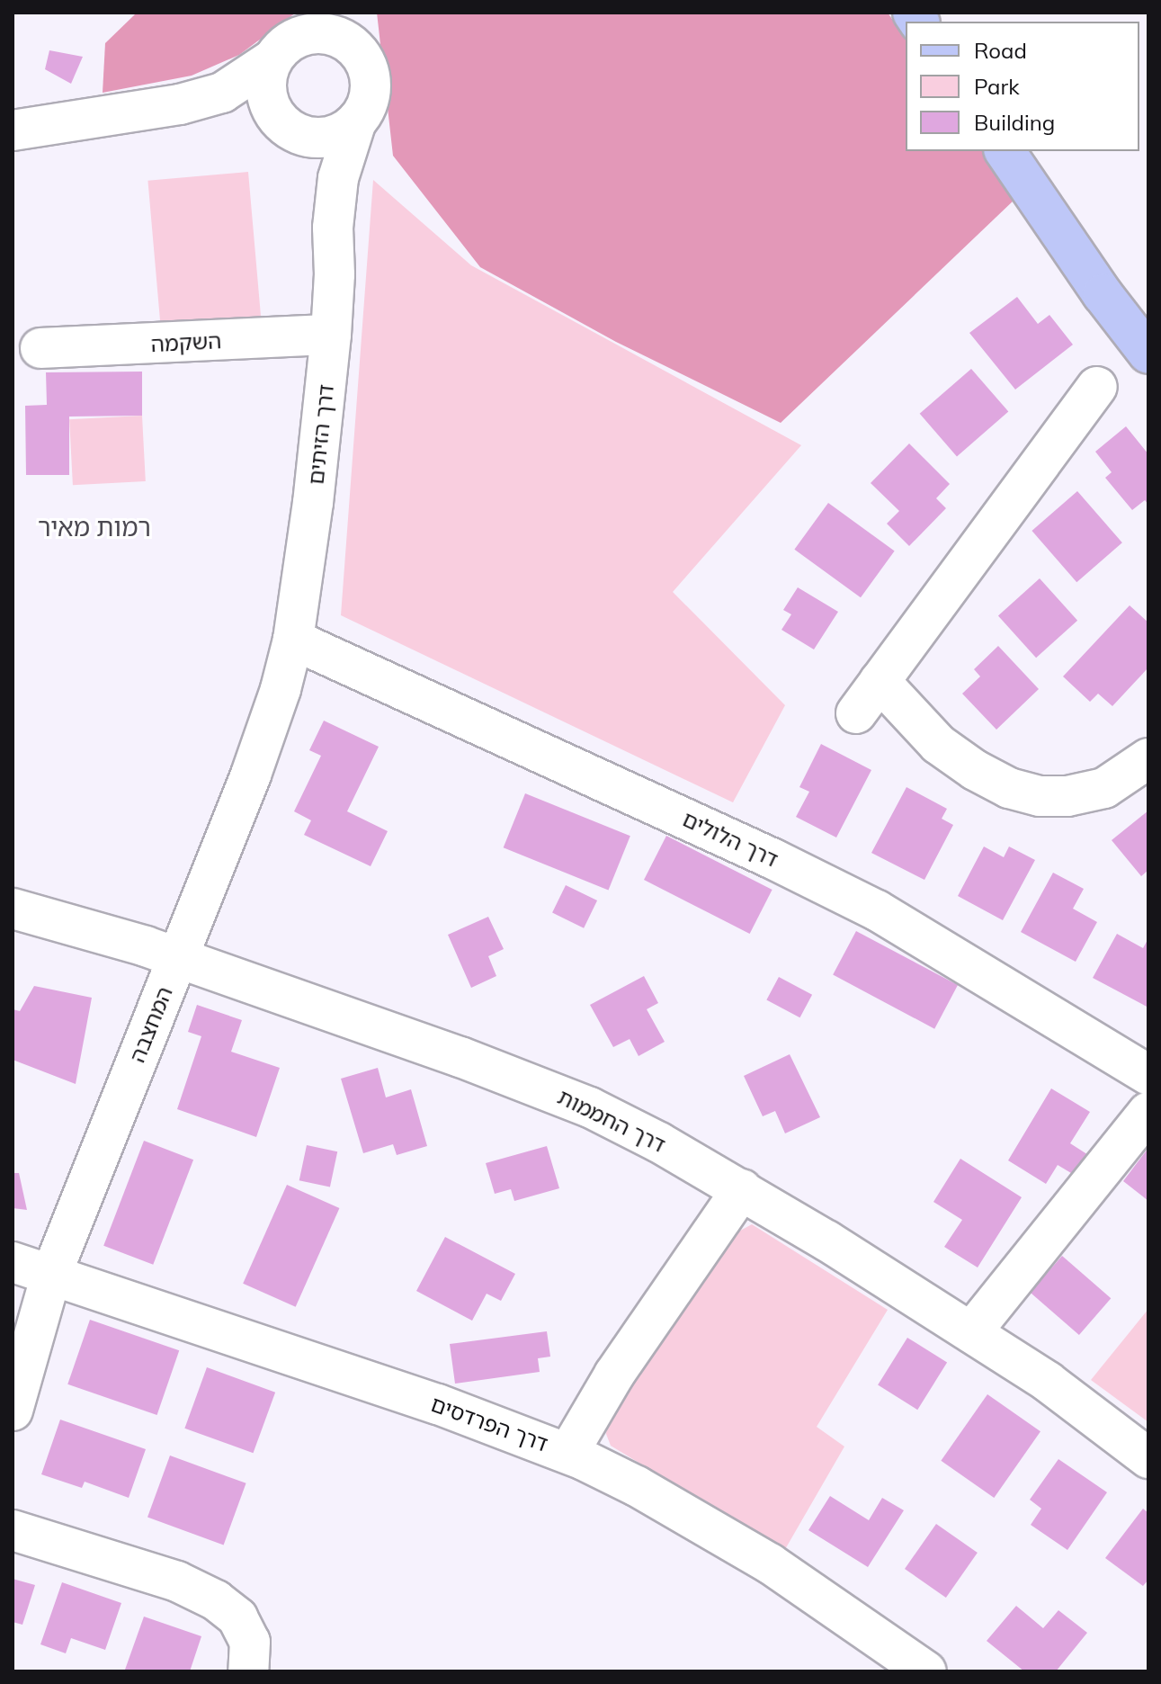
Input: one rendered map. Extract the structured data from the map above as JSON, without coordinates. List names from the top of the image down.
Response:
{
  "streets": {
    "street": [
      "השקמה",
      "דרך הזיתים",
      "דרך הלולים",
      "המחצבה",
      "דרך החממות",
      "דרך הפרדסים"
    ]
  },
  "crossings": [
    ["השקמה", "דרך הזיתים"],
    ["דרך הזיתים", "דרך הלולים"],
    ["דרך הזיתים", "המחצבה"],
    ["דרך הלולים", "המחצבה"],
    ["המחצבה", "דרך החממות"],
    ["המחצבה", "דרך הפרדסים"]
  ],
  "districts": ["רמות מאיר"],
  "legend": ["Road", "Park", "Building"]
}
